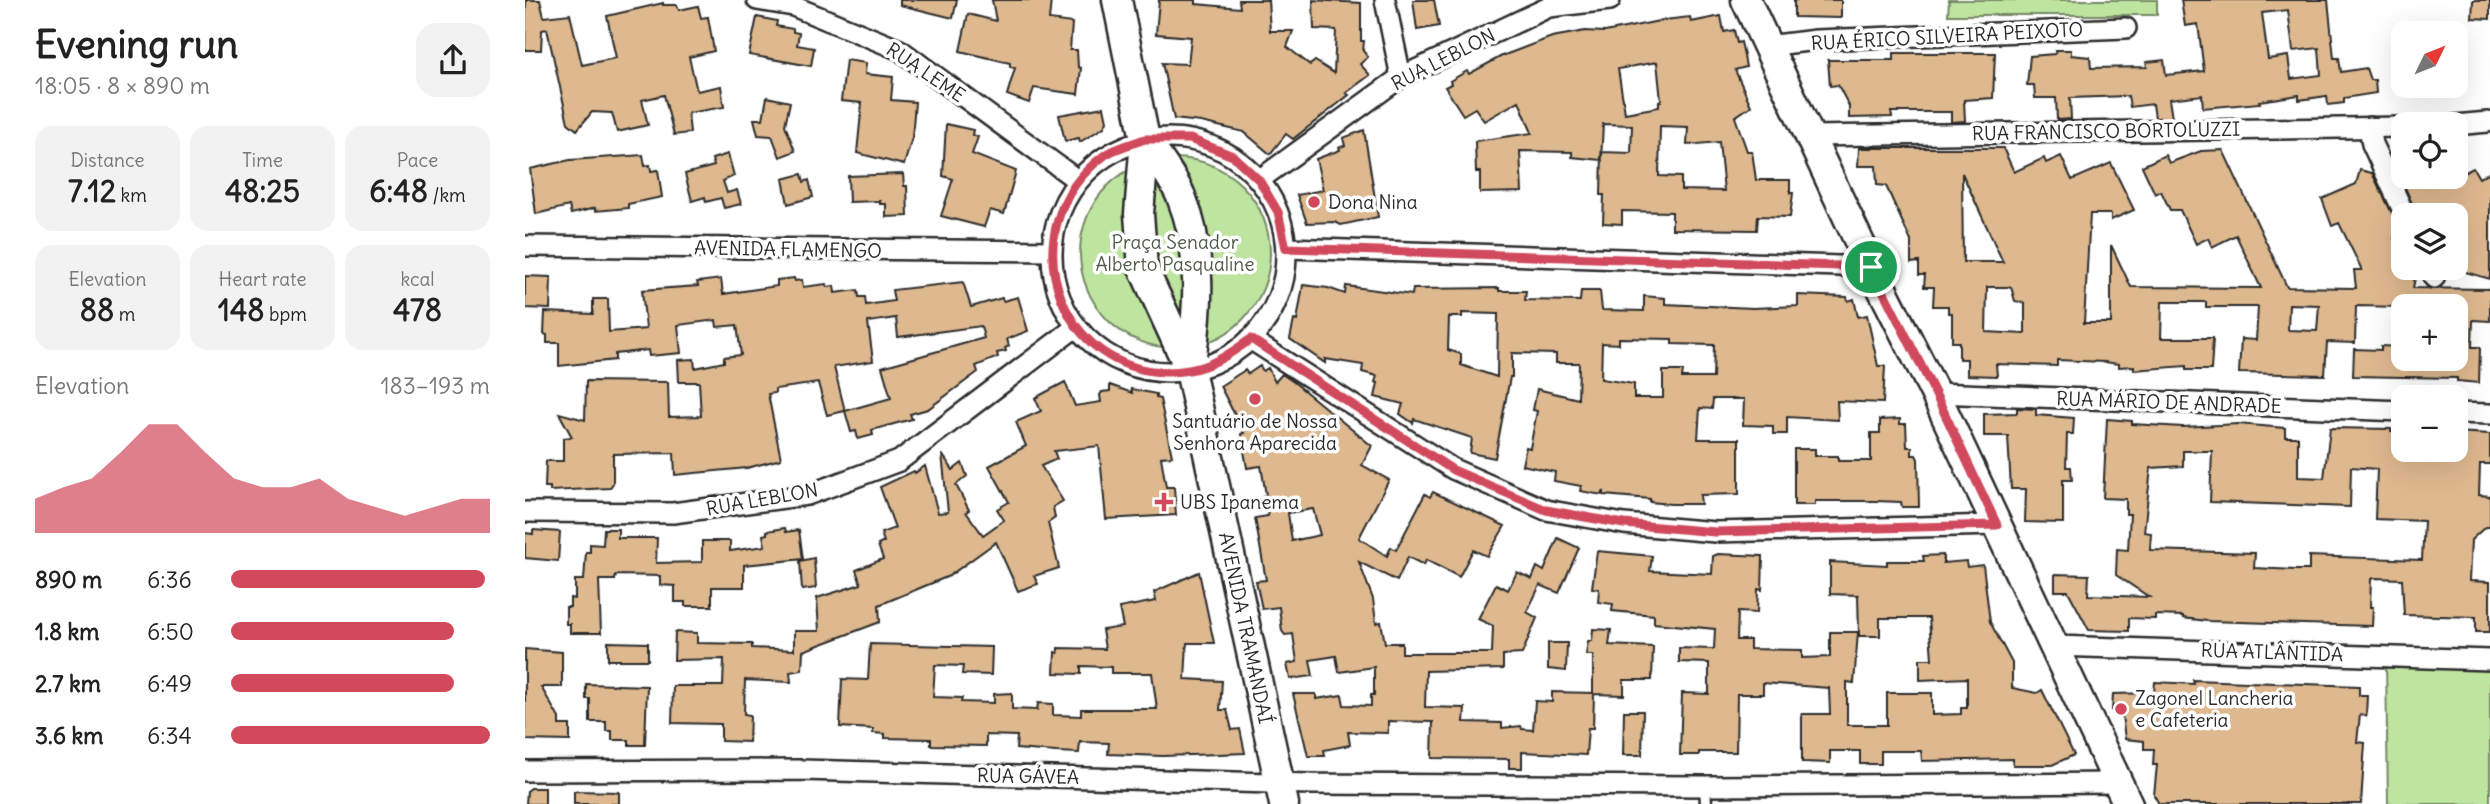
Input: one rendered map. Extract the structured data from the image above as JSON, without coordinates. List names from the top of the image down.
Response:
{
  "streets": {
    "main road": ["AVENIDA TRAMANDAÍ"],
    "street": [
      "RUA ÉRICO SILVEIRA PEIXOTO",
      "RUA LEBLON",
      "RUA LEME",
      "RUA FRANCISCO BORTOLUZZI",
      "AVENIDA FLAMENGO",
      "RUA MÁRIO DE ANDRADE",
      "RUA ATLÂNTIDA",
      "RUA GÁVEA"
    ]
  },
  "crossings": [
    ["AVENIDA TRAMANDAÍ", "RUA GÁVEA"]
  ],
  "parks": ["Praça Senador Alberto Pasqualine"],
  "places": {
    "other": ["Dona Nina", "Santuário de Nossa Senhora Aparecida", "Zagonel Lancheria e Cafeteria"],
    "health": ["UBS Ipanema"]
  },
  "north": "top right",
  "page": {
    "heading": ["Evening run", "18:05 · 8 × 890 m"],
    "map_buttons": ["+", "−"],
    "stats": [
      ["Distance", "7.12 km"],
      ["Time", "48:25"],
      ["Pace", "6:48 /km"],
      ["Elevation", "88 m"],
      ["Heart rate", "148 bpm"],
      ["kcal", "478"]
    ],
    "chart": ["Elevation", "183–193 m"],
    "list": [
      {
        "name": "890 m",
        "note": "6:36"
      },
      {
        "name": "1.8 km",
        "note": "6:50"
      },
      {
        "name": "2.7 km",
        "note": "6:49"
      },
      {
        "name": "3.6 km",
        "note": "6:34"
      }
    ]
  }
}
